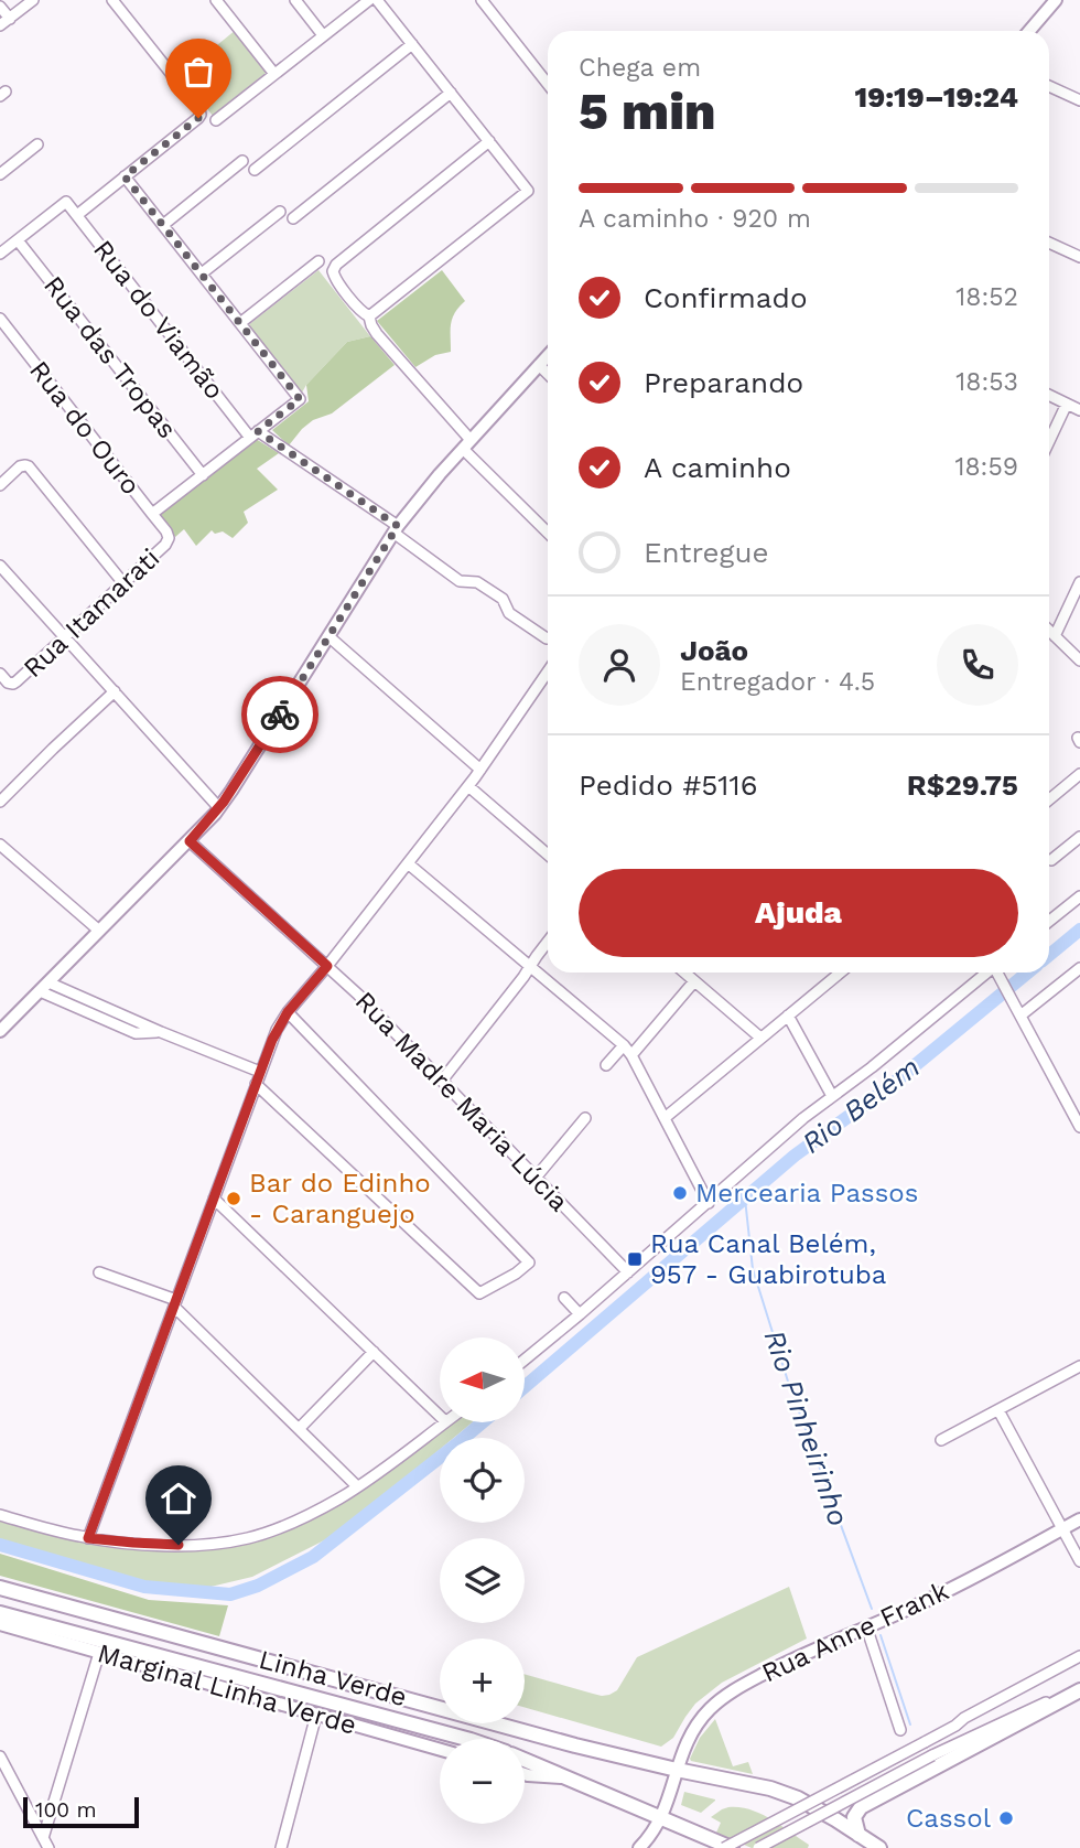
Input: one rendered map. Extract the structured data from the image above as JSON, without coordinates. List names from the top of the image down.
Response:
{
  "streets": {
    "highway": ["Linha Verde"],
    "main road": ["Rua Anne Frank", "Marginal Linha Verde"],
    "street": [
      "Rua do Viamão",
      "Rua das Tropas",
      "Rua do Ouro",
      "Rua Itamarati",
      "Rua Madre Maria Lúcia"
    ]
  },
  "crossings": [
    ["Rua do Viamão", "Rua das Tropas"],
    ["Rua do Ouro", "Rua Itamarati"],
    ["Rua Anne Frank", "Linha Verde"]
  ],
  "water": ["Rio Belém", "Rio Pinheirinho"],
  "places": {
    "other": ["Mercearia Passos", "Bar do Edinho - Caranguejo", "Cassol"],
    "transit": ["Rua Canal Belém, 957 - Guabirotuba"]
  },
  "scale_bar": "100 m",
  "north": "left",
  "page": {
    "heading": ["5 min", "Chega em", "19:19–19:24"],
    "panel": [
      "João",
      "Entregador · 4.5",
      "Pedido #5116",
      "R$29.75"
    ],
    "bar": "A caminho · 920 m",
    "list": [
      ["Confirmado", "18:52"],
      ["Preparando", "18:53"],
      ["A caminho", "18:59"],
      "Entregue"
    ],
    "buttons": "Ajuda",
    "map_buttons": ["+", "−"],
    "scale": "100 m"
  }
}
